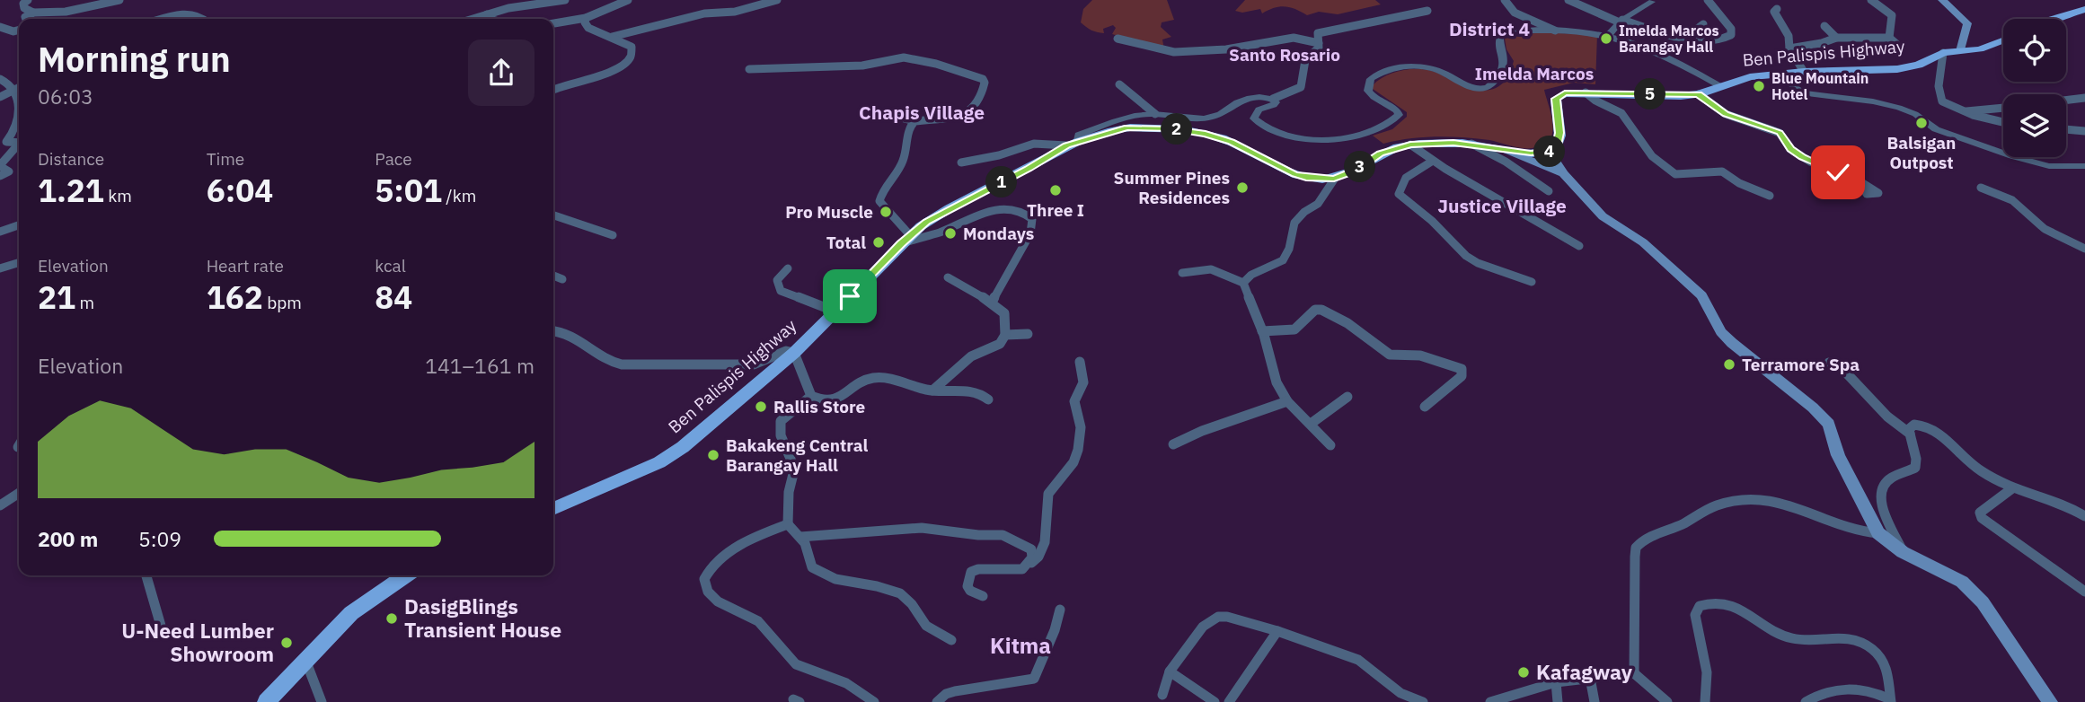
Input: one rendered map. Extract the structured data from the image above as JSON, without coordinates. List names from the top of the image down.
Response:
{
  "streets": {
    "main road": ["Ben Palispis Highway"]
  },
  "districts": [
    "District 4",
    "Santo Rosario",
    "Imelda Marcos",
    "Chapis Village",
    "Justice Village",
    "Kitma"
  ],
  "places": [
    "Imelda Marcos Barangay Hall",
    "Blue Mountain Hotel",
    "Balsigan Outpost",
    "Summer Pines Residences",
    "Three I",
    "Pro Muscle",
    "Mondays",
    "Total",
    "Terramore Spa",
    "Rallis Store",
    "Bakakeng Central Barangay Hall",
    "DasigBlings Transient House",
    "U-Need Lumber Showroom",
    "Kafagway"
  ],
  "page": {
    "heading": ["Morning run", "06:03"],
    "pins": [
      "5",
      "2",
      "4",
      "3",
      "1"
    ],
    "stats": [
      ["Distance", "1.21 km"],
      ["Time", "6:04"],
      ["Pace", "5:01 /km"],
      ["Elevation", "21 m"],
      ["Heart rate", "162 bpm"],
      ["kcal", "84"]
    ],
    "chart": ["Elevation", "141–161 m"],
    "list": [
      {
        "name": "200 m",
        "note": "5:09"
      }
    ]
  }
}
